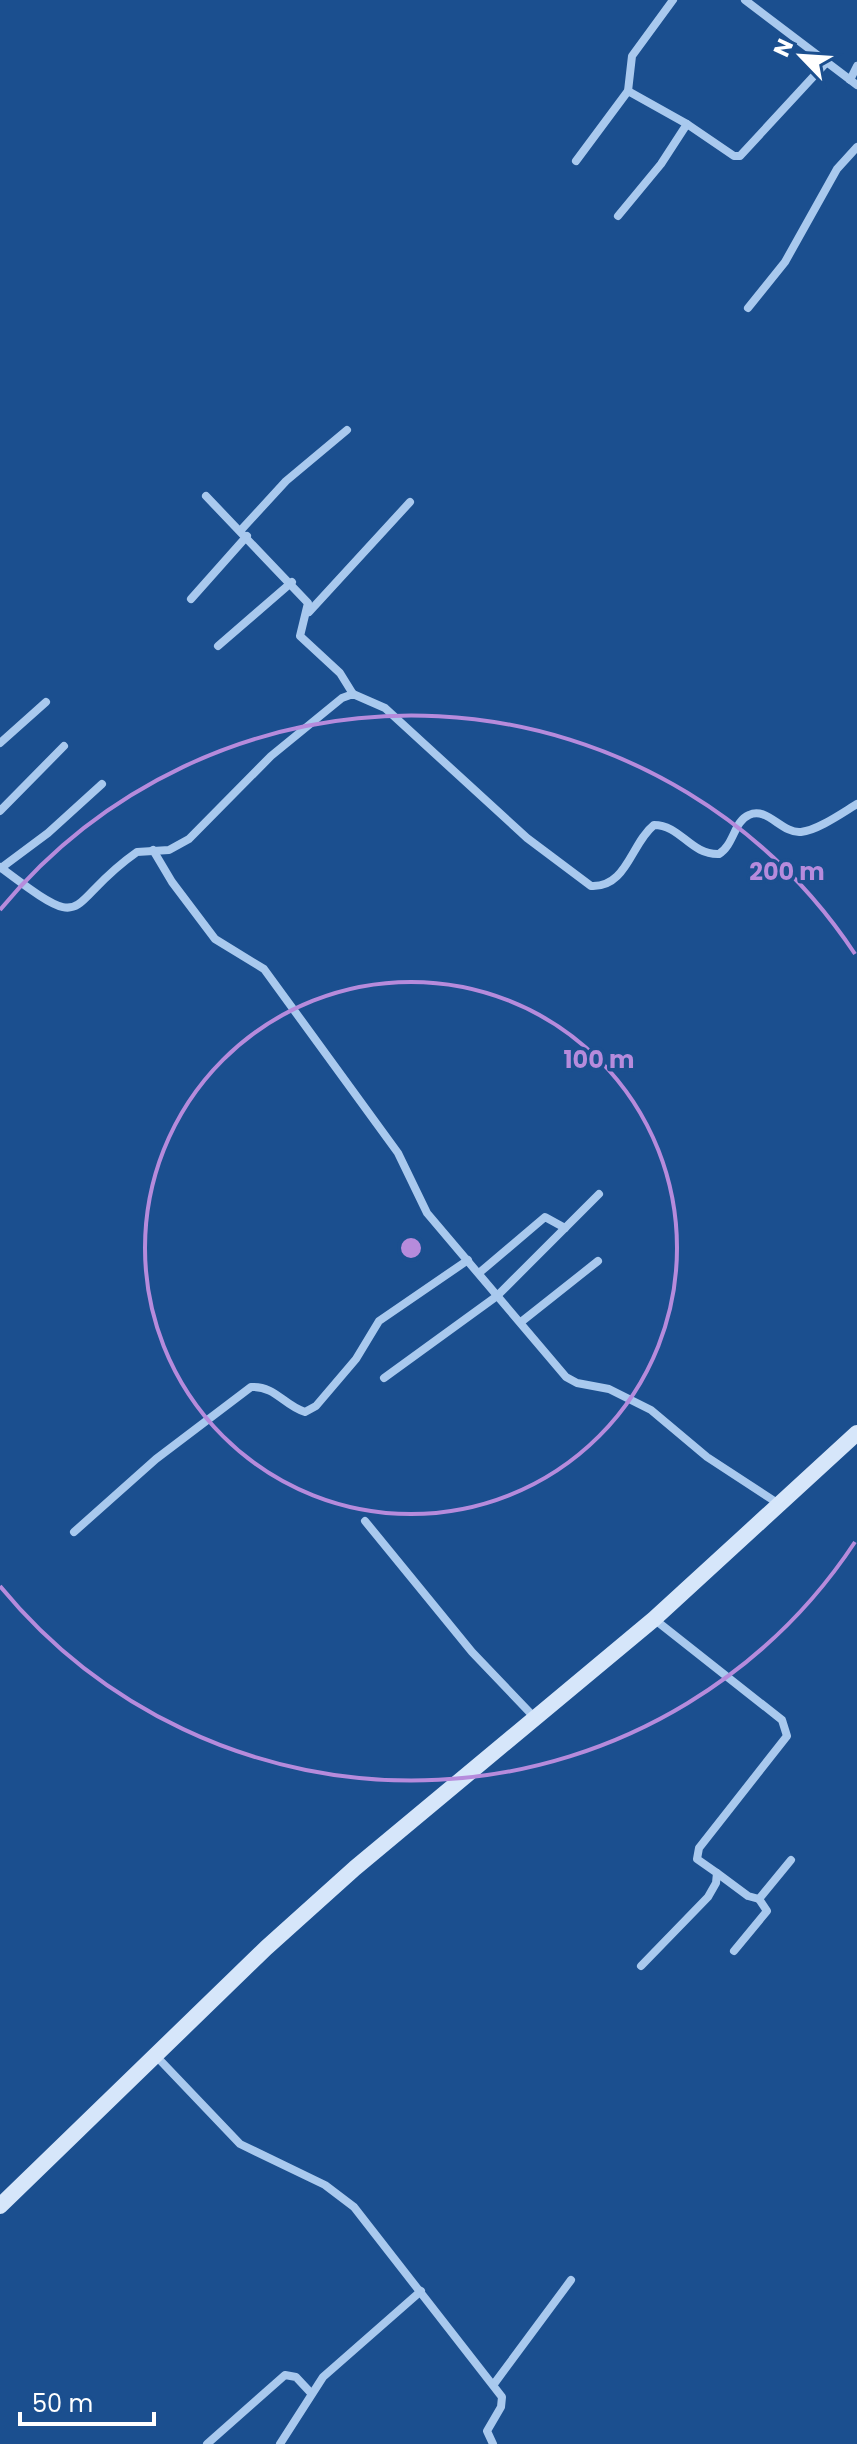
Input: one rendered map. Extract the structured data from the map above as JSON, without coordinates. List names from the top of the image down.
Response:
{
  "scale_bar": "50 m",
  "north": "top left",
  "rings": ["200 m", "100 m"]
}
